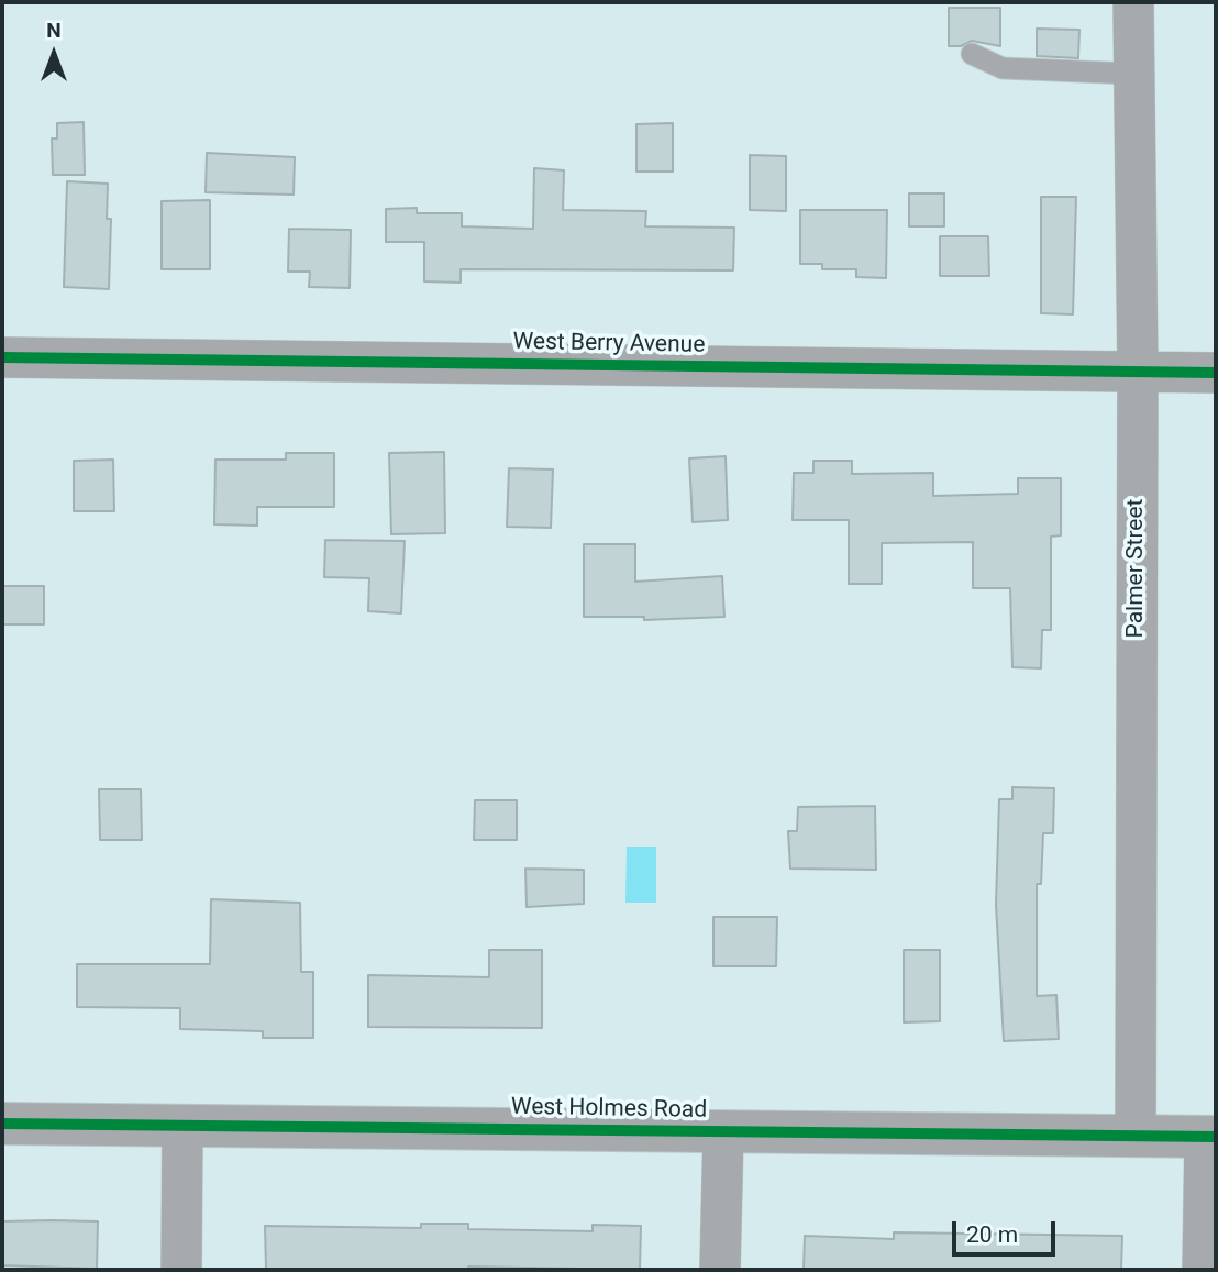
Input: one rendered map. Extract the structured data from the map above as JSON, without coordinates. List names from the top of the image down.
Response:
{
  "streets": {
    "street": ["West Berry Avenue", "Palmer Street", "West Holmes Road"]
  },
  "crossings": [
    ["West Berry Avenue", "Palmer Street"],
    ["Palmer Street", "West Holmes Road"]
  ],
  "scale_bar": "20 m",
  "north": "top"
}
